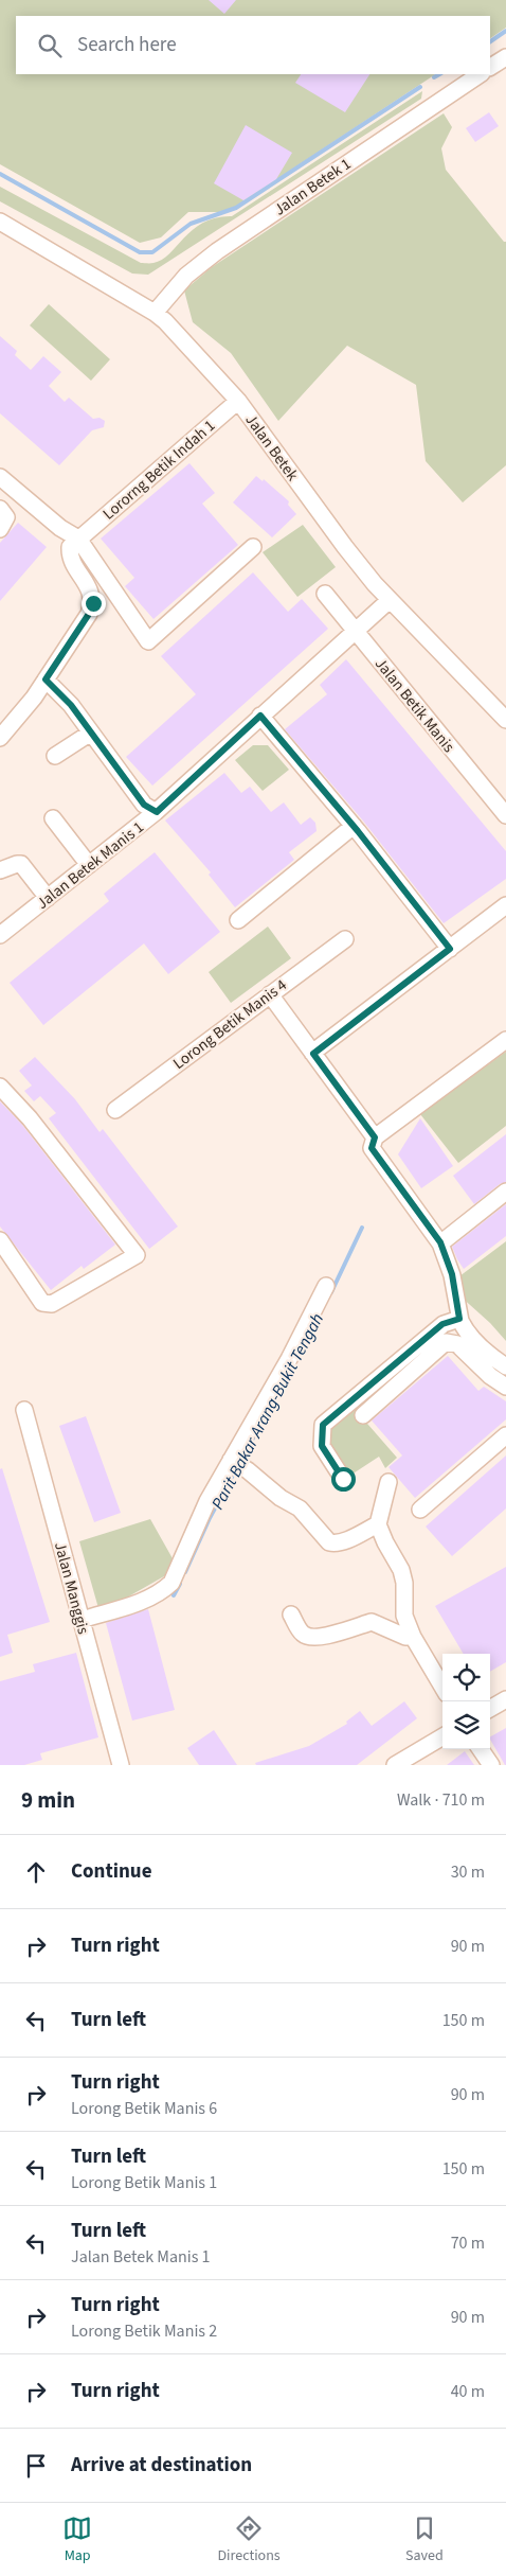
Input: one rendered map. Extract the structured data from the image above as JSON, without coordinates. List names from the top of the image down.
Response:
{
  "streets": {
    "street": [
      "Jalan Betek 1",
      "Jalan Betek",
      "Lororng Betik Indah 1",
      "Jalan Betik Manis",
      "Jalan Betek Manis 1",
      "Lorong Betik Manis 4",
      "Jalan Manggis"
    ]
  },
  "crossings": [
    ["Jalan Betek 1", "Jalan Betek"],
    ["Jalan Betek", "Lororng Betik Indah 1"],
    ["Jalan Betek", "Jalan Betek Manis 1"],
    ["Jalan Betik Manis", "Jalan Betek Manis 1"]
  ],
  "water": ["Parit Bakar Arang-Bukit Tengah"],
  "page": {
    "search": "Search here",
    "heading": ["9 min", "Walk · 710 m"],
    "list": [
      ["Continue", "30 m"],
      ["Turn right", "90 m"],
      ["Turn left", "150 m"],
      ["Turn right", "Lorong Betik Manis 6", "90 m"],
      ["Turn left", "Lorong Betik Manis 1", "150 m"],
      ["Turn left", "Jalan Betek Manis 1", "70 m"],
      ["Turn right", "Lorong Betik Manis 2", "90 m"],
      ["Turn right", "40 m"],
      "Arrive at destination"
    ],
    "nav": ["Map", "Directions", "Saved"]
  }
}
